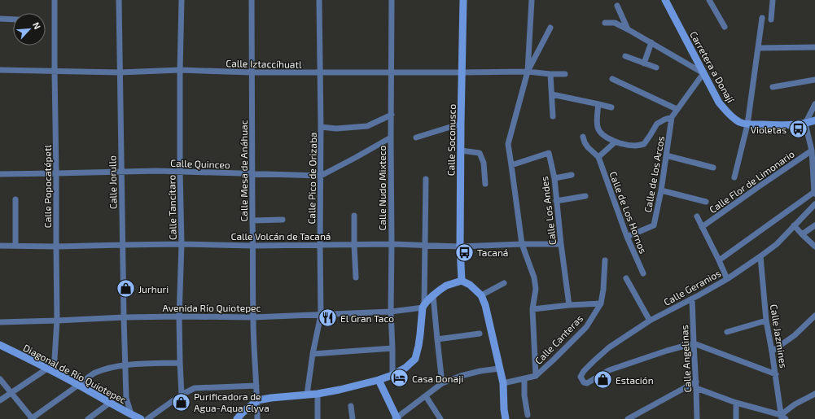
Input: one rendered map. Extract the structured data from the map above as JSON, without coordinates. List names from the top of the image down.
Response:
{
  "streets": {
    "street": [
      "Calle Iztaccíhuatl",
      "Carretera a Donají",
      "Calle Soconusco",
      "Calle Quinceo",
      "Calle Mesa de Anáhuac",
      "Calle de los Arcos",
      "Calle Pico de Orizaba",
      "Calle Flor de Limonario",
      "Calle Jorullo",
      "Calle Popocatépetl",
      "Calle Nudo Mixteco",
      "Calle Tancítaro",
      "Calle Los Andes",
      "Calle de Los Hornos",
      "Calle Volcán de Tacaná",
      "Calle Geranios",
      "Avenida Río Quiotepec",
      "Calle Jazmines",
      "Calle Canteras",
      "Calle Angelinas",
      "Diagonal de Río Quiotepec"
    ]
  },
  "crossings": [
    ["Calle Iztaccíhuatl", "Calle Soconusco"],
    ["Calle Iztaccíhuatl", "Calle Mesa de Anáhuac"],
    ["Calle Iztaccíhuatl", "Calle Pico de Orizaba"],
    ["Calle Iztaccíhuatl", "Calle Jorullo"],
    ["Calle Iztaccíhuatl", "Calle Popocatépetl"],
    ["Calle Iztaccíhuatl", "Calle Nudo Mixteco"],
    ["Calle Iztaccíhuatl", "Calle Tancítaro"],
    ["Carretera a Donají", "Calle de los Arcos"],
    ["Calle Soconusco", "Calle Volcán de Tacaná"],
    ["Calle Quinceo", "Calle Mesa de Anáhuac"],
    ["Calle Quinceo", "Calle Pico de Orizaba"],
    ["Calle Quinceo", "Calle Jorullo"],
    ["Calle Quinceo", "Calle Popocatépetl"],
    ["Calle Quinceo", "Calle Nudo Mixteco"],
    ["Calle Quinceo", "Calle Tancítaro"],
    ["Calle Mesa de Anáhuac", "Calle Volcán de Tacaná"],
    ["Calle Mesa de Anáhuac", "Avenida Río Quiotepec"],
    ["Calle de los Arcos", "Calle de Los Hornos"],
    ["Calle Pico de Orizaba", "Calle Volcán de Tacaná"],
    ["Calle Pico de Orizaba", "Avenida Río Quiotepec"],
    ["Calle Jorullo", "Calle Volcán de Tacaná"],
    ["Calle Jorullo", "Avenida Río Quiotepec"],
    ["Calle Jorullo", "Diagonal de Río Quiotepec"],
    ["Calle Popocatépetl", "Calle Volcán de Tacaná"],
    ["Calle Popocatépetl", "Avenida Río Quiotepec"],
    ["Calle Popocatépetl", "Diagonal de Río Quiotepec"],
    ["Calle Nudo Mixteco", "Calle Volcán de Tacaná"],
    ["Calle Nudo Mixteco", "Avenida Río Quiotepec"],
    ["Calle Tancítaro", "Calle Volcán de Tacaná"],
    ["Calle Tancítaro", "Avenida Río Quiotepec"],
    ["Calle Los Andes", "Calle Volcán de Tacaná"],
    ["Calle Geranios", "Calle Jazmines"],
    ["Calle Geranios", "Calle Angelinas"]
  ],
  "places": {
    "bus stop": ["Violetas", "Tacaná"],
    "shop": ["Jurhuri", "Estación", "Purificadora de Agua-Aqua Clyva"],
    "restaurant": ["El Gran Taco"],
    "hotel": ["Casa Donaji"]
  },
  "north": "top right"
}
